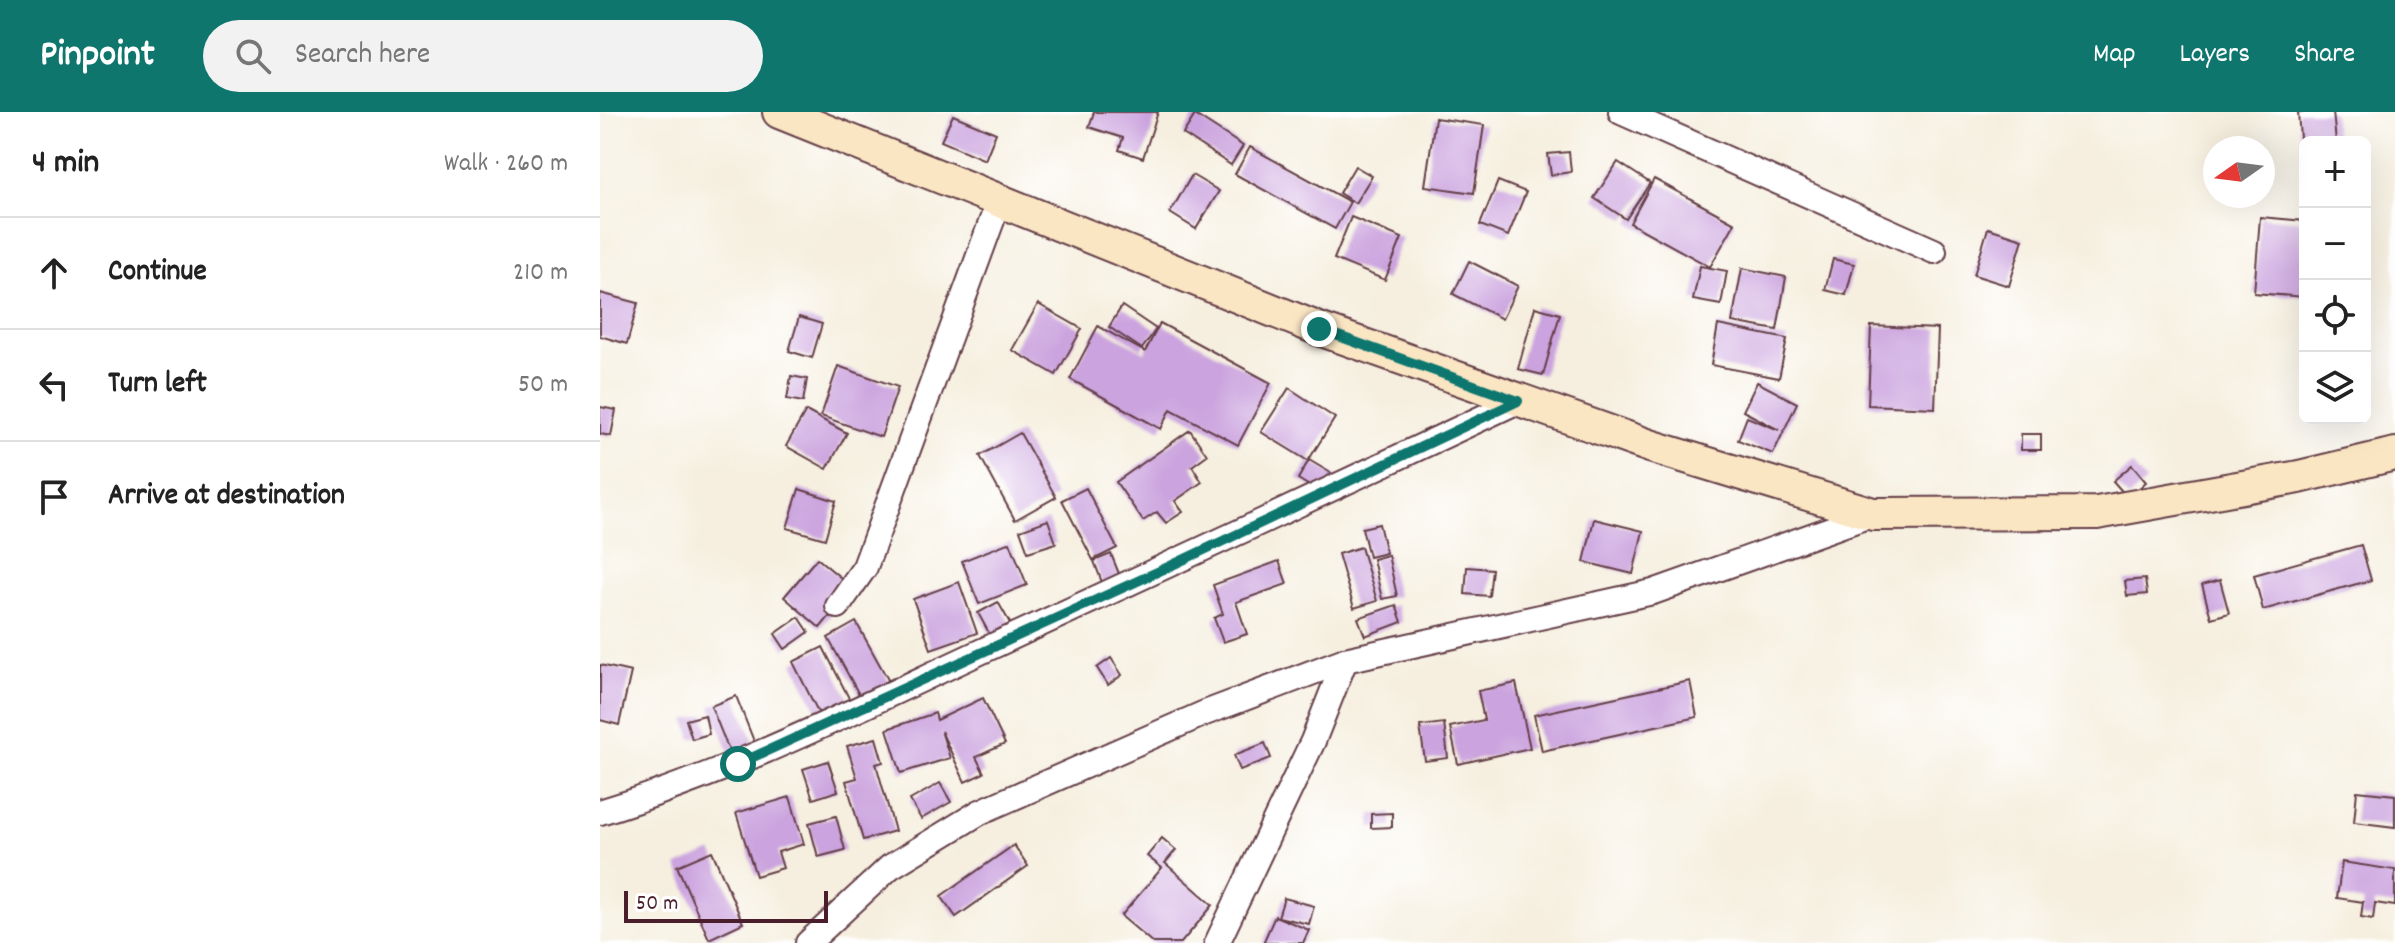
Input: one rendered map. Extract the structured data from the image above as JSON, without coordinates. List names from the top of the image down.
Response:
{
  "scale_bar": "50 m",
  "north": "left",
  "page": {
    "header": "Pinpoint",
    "search": "Search here",
    "nav": ["Map", "Layers", "Share"],
    "heading": ["4 min", "Walk · 260 m"],
    "map_buttons": ["+", "−"],
    "list": [
      ["Continue", "210 m"],
      ["Turn left", "50 m"],
      "Arrive at destination"
    ],
    "scale": "50 m"
  }
}
